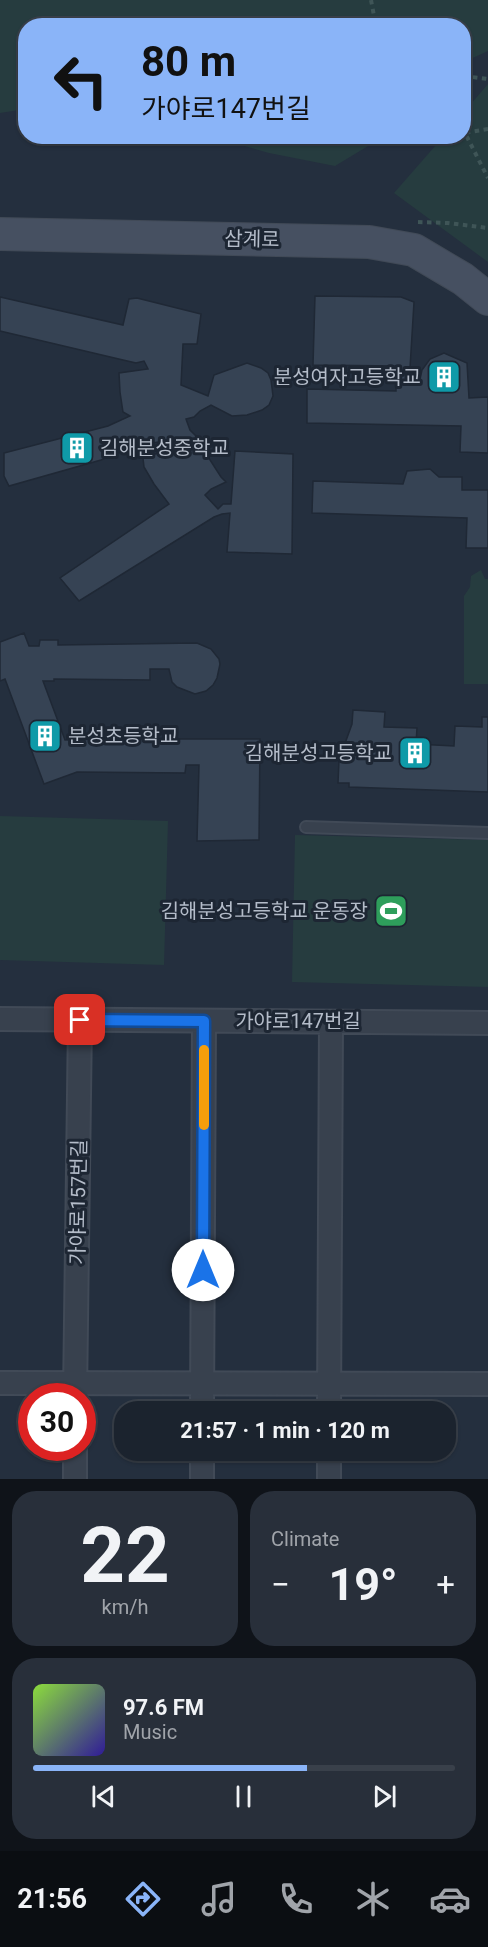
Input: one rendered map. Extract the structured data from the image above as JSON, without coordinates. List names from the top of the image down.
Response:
{
  "streets": {
    "street": ["삼계로", "가야로147번길", "가야로157번길"]
  },
  "crossings": [
    ["가야로147번길", "가야로157번길"]
  ],
  "places": {
    "building": [
      "분성여자고등학교",
      "김해분성중학교",
      "분성초등학교",
      "김해분성고등학교"
    ],
    "sports": ["김해분성고등학교 운동장"]
  },
  "page": {
    "turn": ["80 m", "가야로147번길"],
    "limit": "30",
    "trip": "21:57 · 1 min · 120 m",
    "tile": [
      ["22", "km/h"],
      "Climate"
    ],
    "heat": ["−", "19°", "+"],
    "song": ["97.6 FM", "Music"],
    "tabs": "21:56"
  }
}
